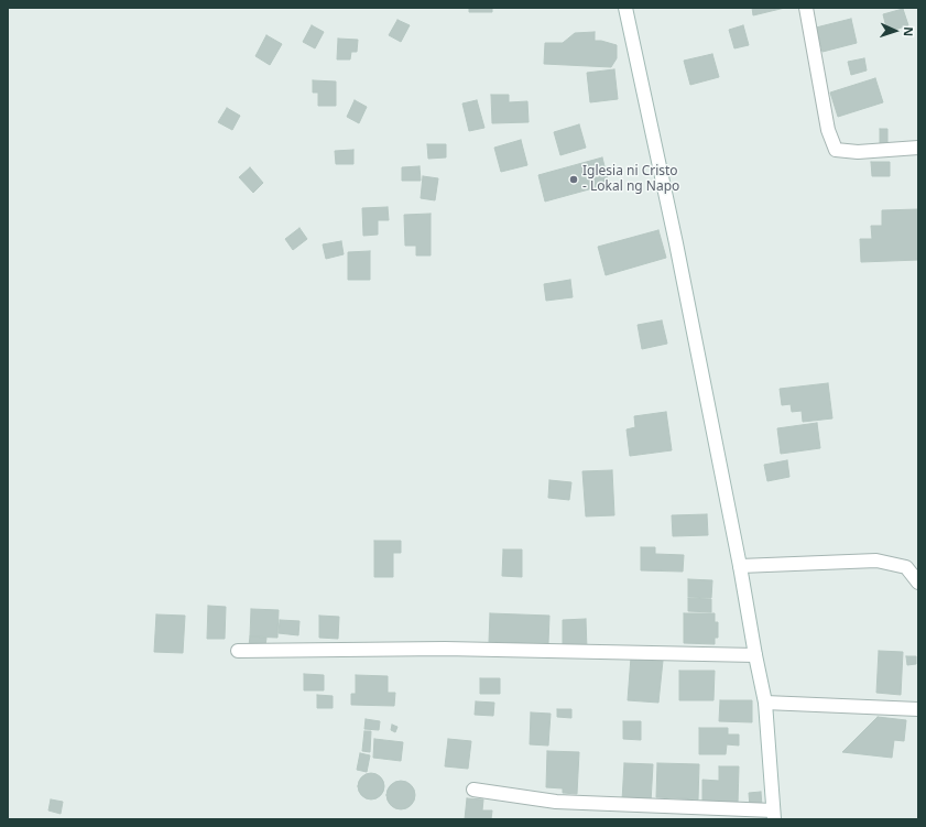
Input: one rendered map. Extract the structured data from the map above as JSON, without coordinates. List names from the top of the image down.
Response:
{
  "places": ["Iglesia ni Cristo - Lokal ng Napo"],
  "north": "right"
}
